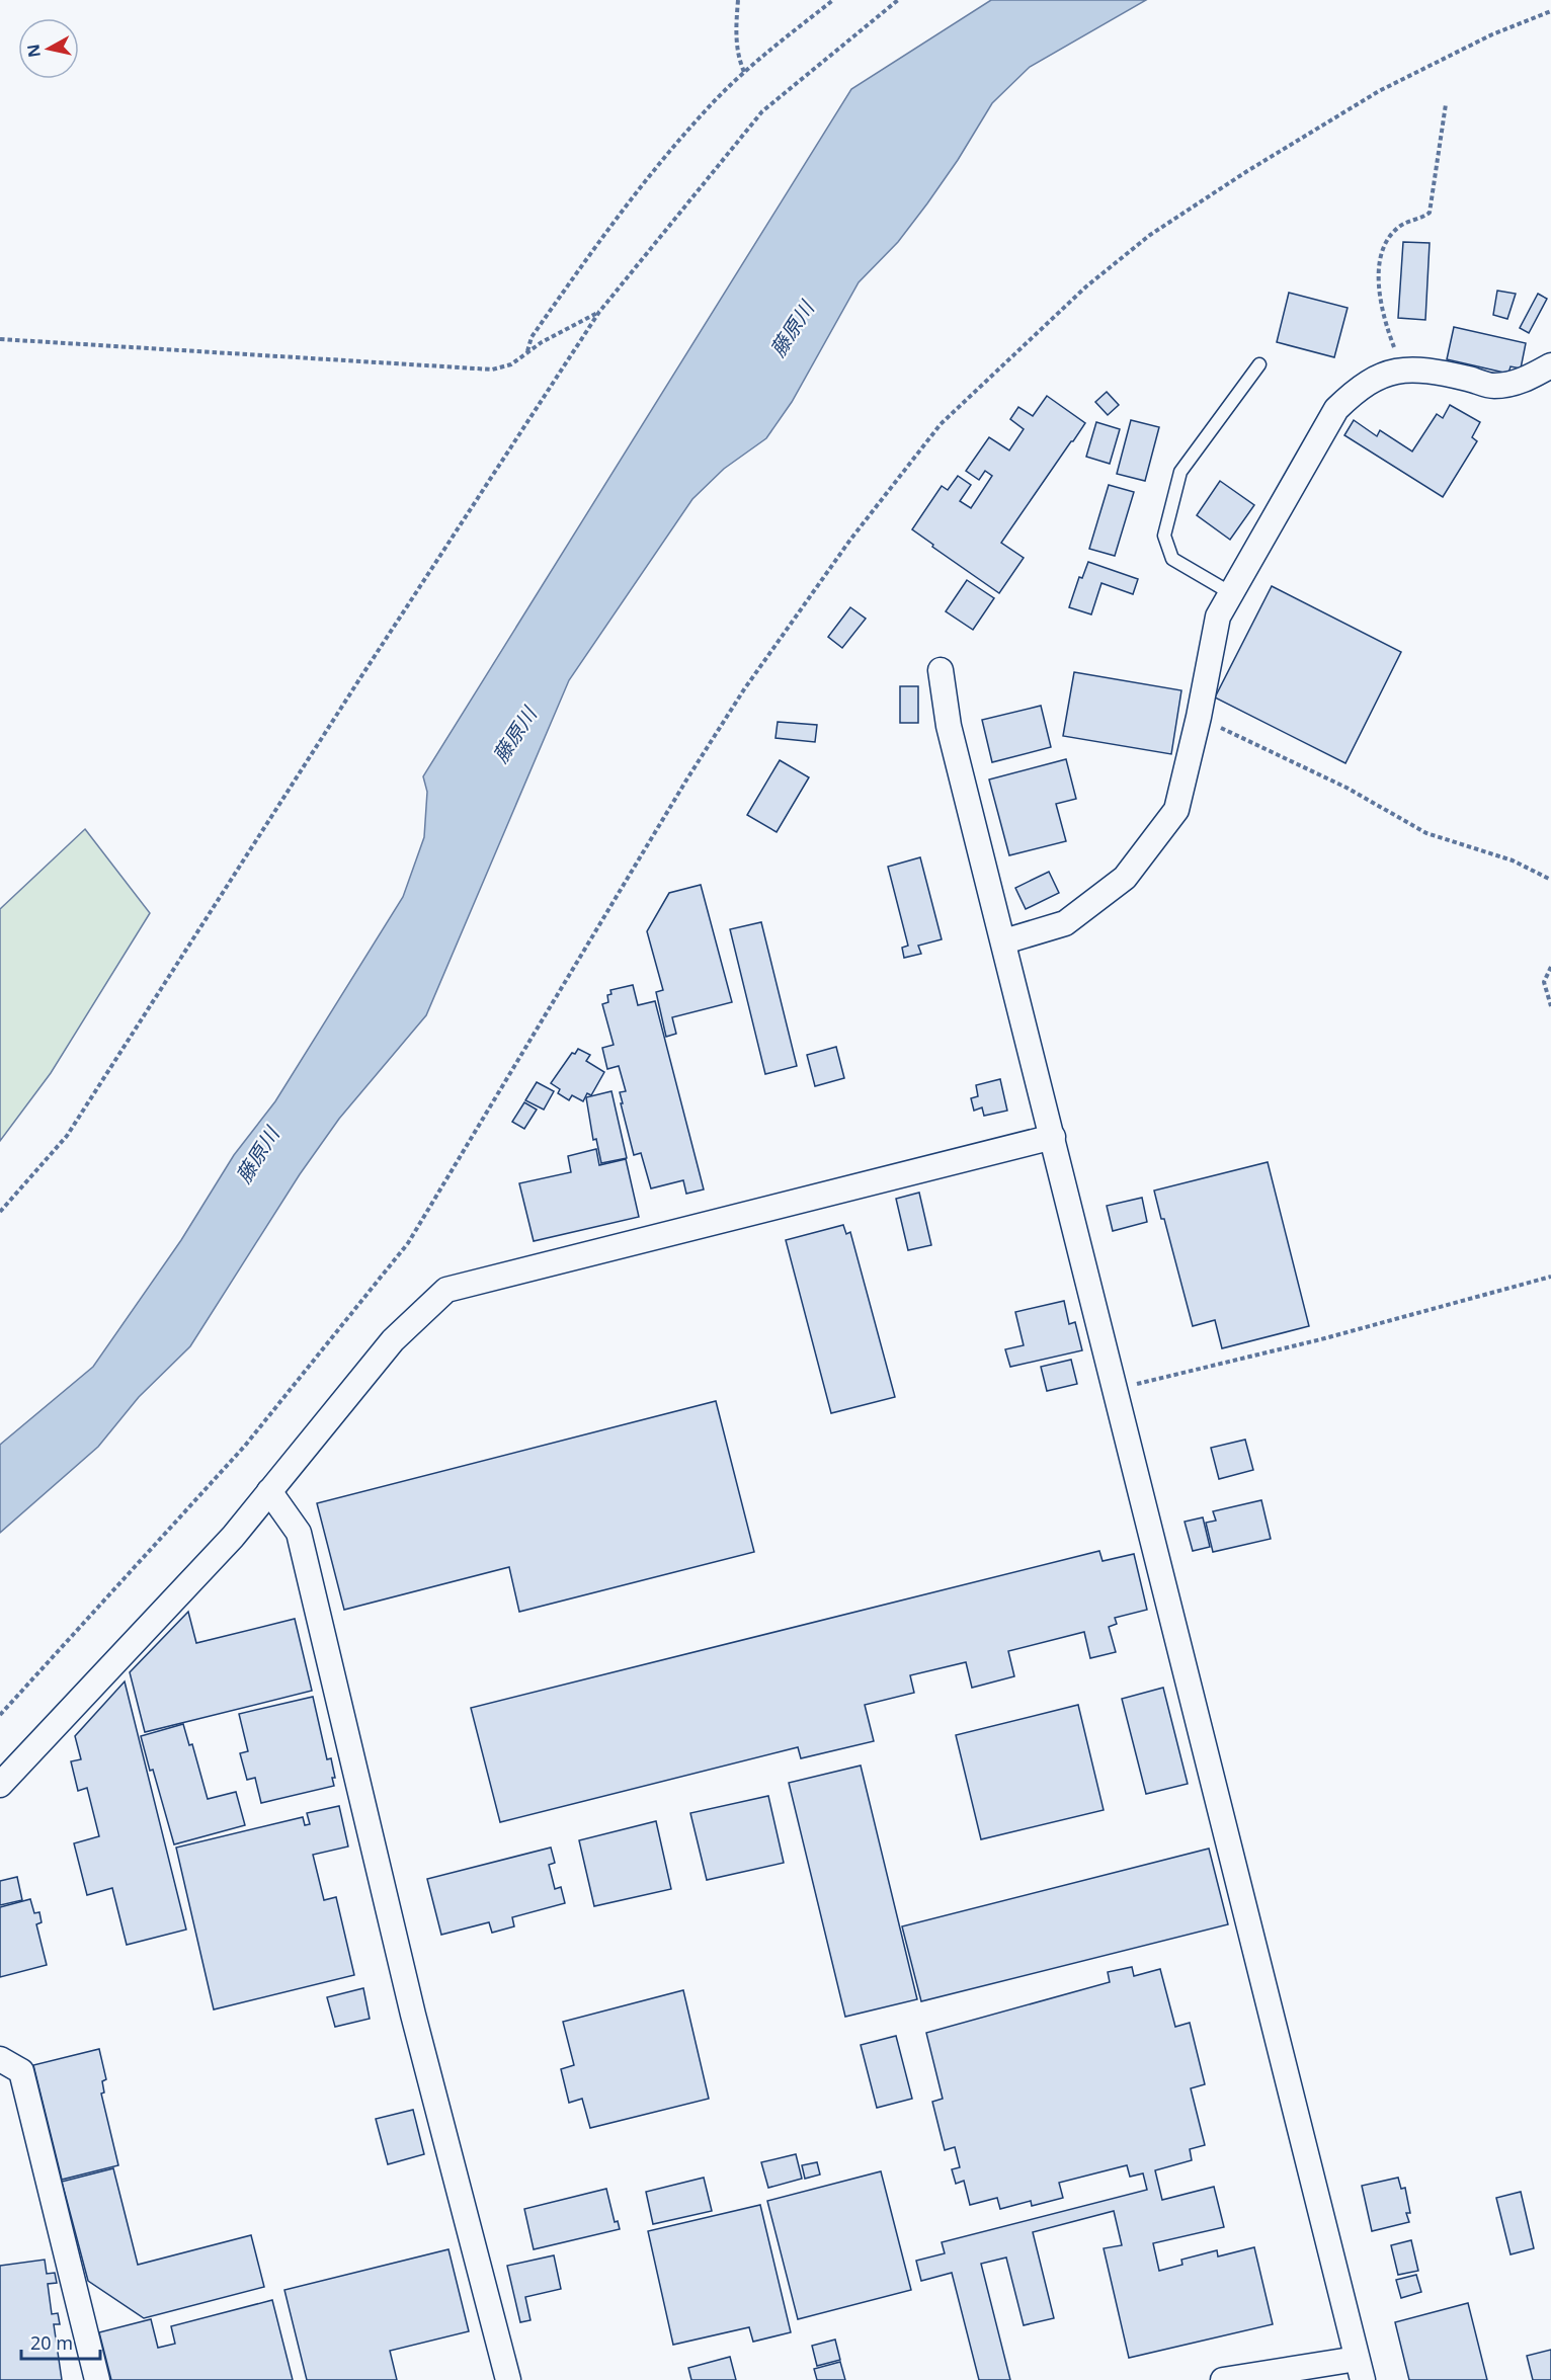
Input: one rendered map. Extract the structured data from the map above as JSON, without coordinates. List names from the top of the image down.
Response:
{
  "water": ["藤原川"],
  "scale_bar": "20 m",
  "north": "left"
}
